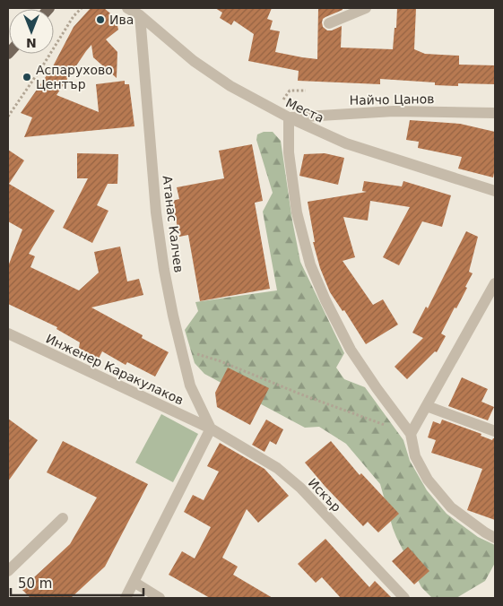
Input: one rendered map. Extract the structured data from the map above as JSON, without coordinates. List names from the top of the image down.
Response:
{
  "streets": {
    "street": [
      "Найчо Цанов",
      "Места",
      "Атанас Калчев",
      "Инженер Каракулаков",
      "Искър"
    ]
  },
  "crossings": [
    ["Найчо Цанов", "Места"],
    ["Места", "Атанас Калчев"],
    ["Атанас Калчев", "Инженер Каракулаков"],
    ["Атанас Калчев", "Искър"],
    ["Инженер Каракулаков", "Искър"]
  ],
  "places": ["Ива", "Аспарухово Център"],
  "scale_bar": "50 m",
  "north": "bottom"
}
